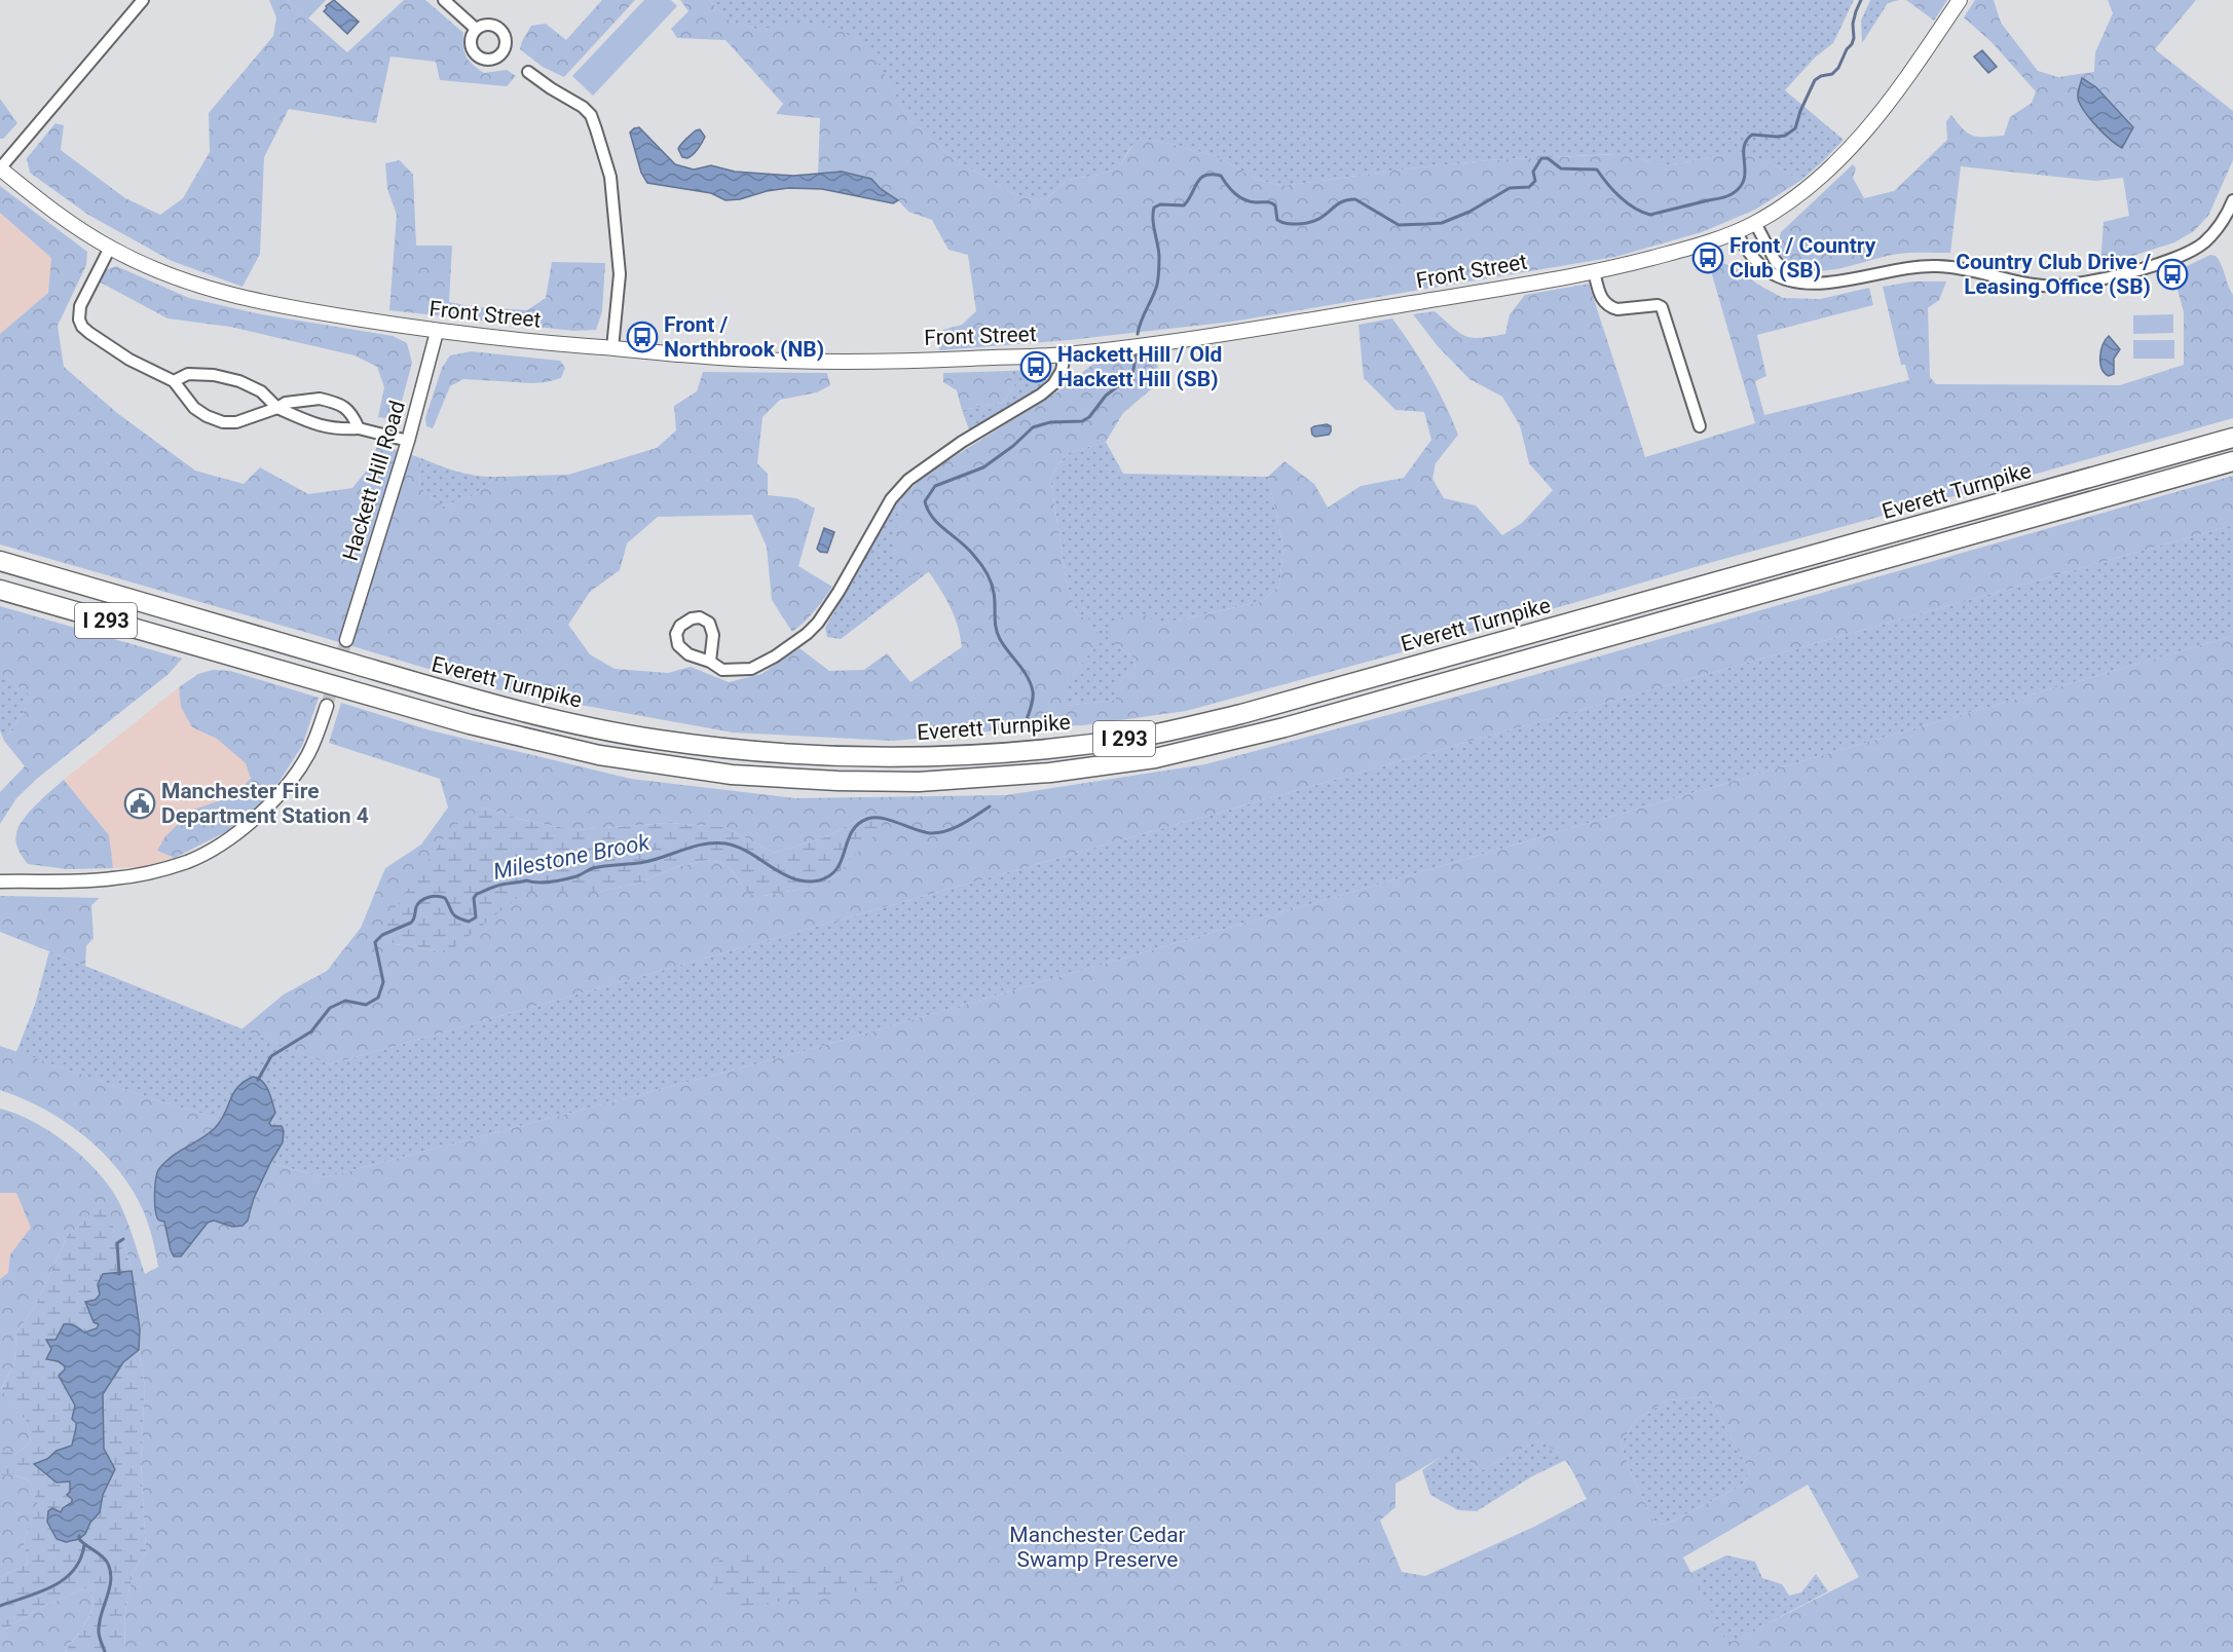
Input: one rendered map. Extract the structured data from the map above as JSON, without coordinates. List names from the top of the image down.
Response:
{
  "streets": {
    "highway": ["Everett Turnpike", "I 293"],
    "main road": ["Front Street"],
    "street": ["Hackett Hill Road"]
  },
  "crossings": [
    ["Front Street", "Hackett Hill Road"]
  ],
  "water": ["Milestone Brook"],
  "parks": ["Manchester Cedar Swamp Preserve"],
  "places": {
    "bus stop": [
      "Front / Country Club (SB)",
      "Country Club Drive / Leasing Office (SB)",
      "Front / Northbrook (NB)",
      "Hackett Hill / Old Hackett Hill (SB)"
    ],
    "public building": ["Manchester Fire Department Station 4"]
  }
}
